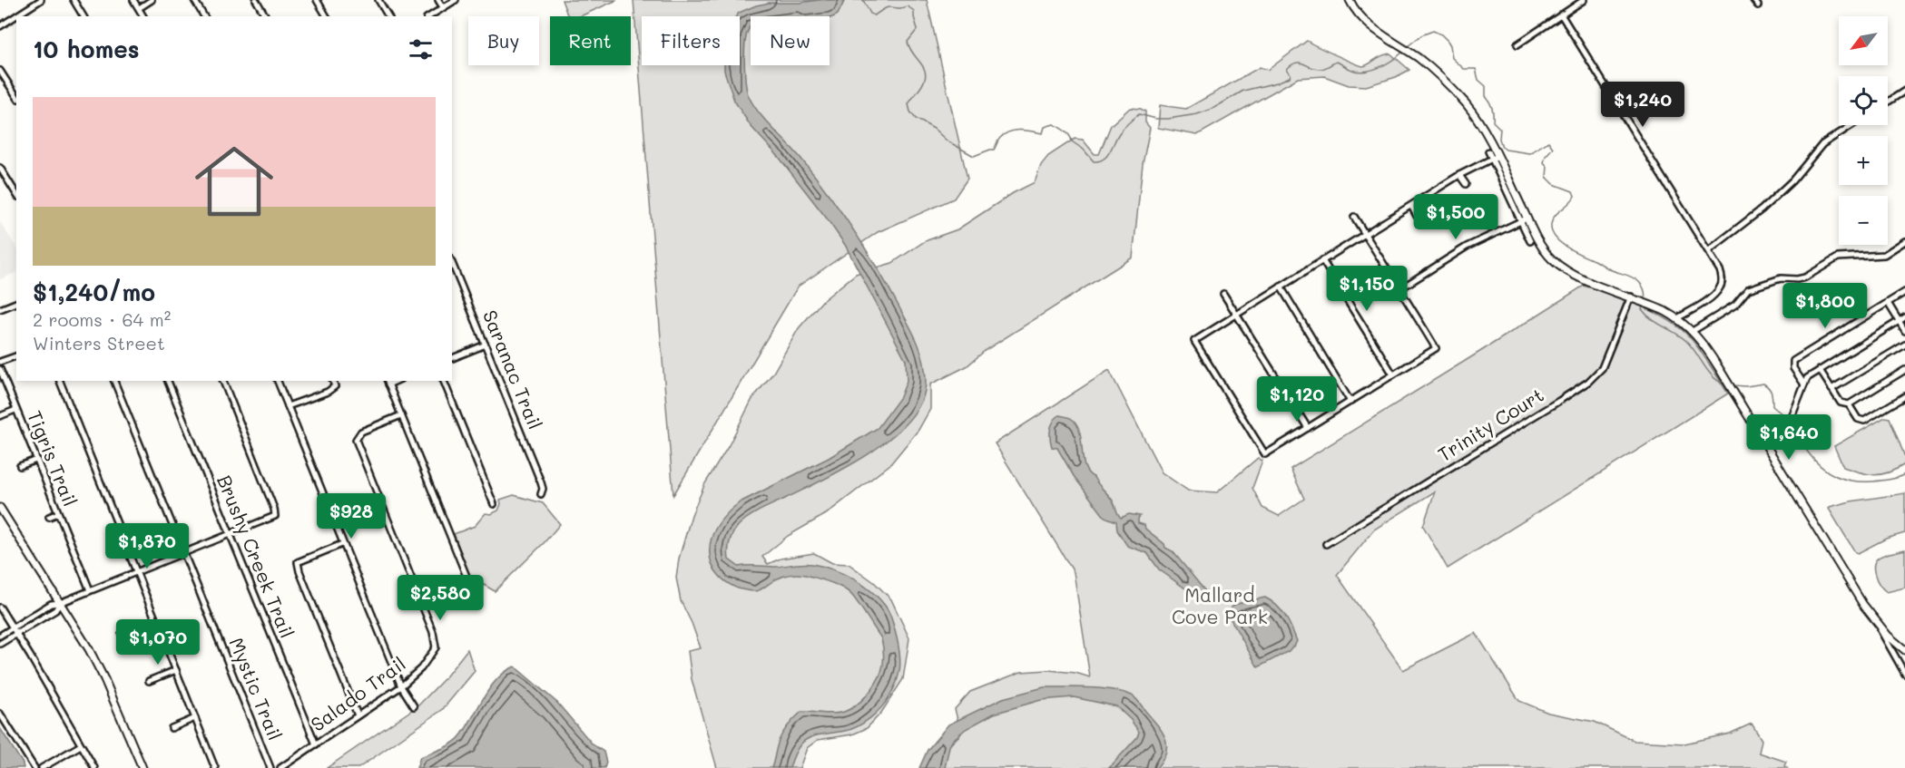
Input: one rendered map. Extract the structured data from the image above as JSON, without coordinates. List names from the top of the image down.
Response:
{
  "streets": {
    "street": [
      "Saranac Trail",
      "Trinity Court",
      "Tigris Trail",
      "Brushy Creek Trail",
      "Mystic Trail",
      "Salado Trail"
    ]
  },
  "crossings": [
    ["Brushy Creek Trail", "Salado Trail"]
  ],
  "parks": ["Mallard Cove Park"],
  "north": "bottom left",
  "page": {
    "map_buttons": ["+", "−"],
    "chip": [
      "Buy",
      "Rent",
      "Filters",
      "New"
    ],
    "heading": "10 homes",
    "price": [
      "$1,240",
      "$1,500",
      "$1,150",
      "$1,800",
      "$1,120",
      "$1,640",
      "$928",
      "$1,870",
      "$2,580",
      "$1,070"
    ],
    "list": [
      {
        "name": "$1,240/mo",
        "note": "2 rooms · 64 m² · Winters Street"
      }
    ]
  }
}
